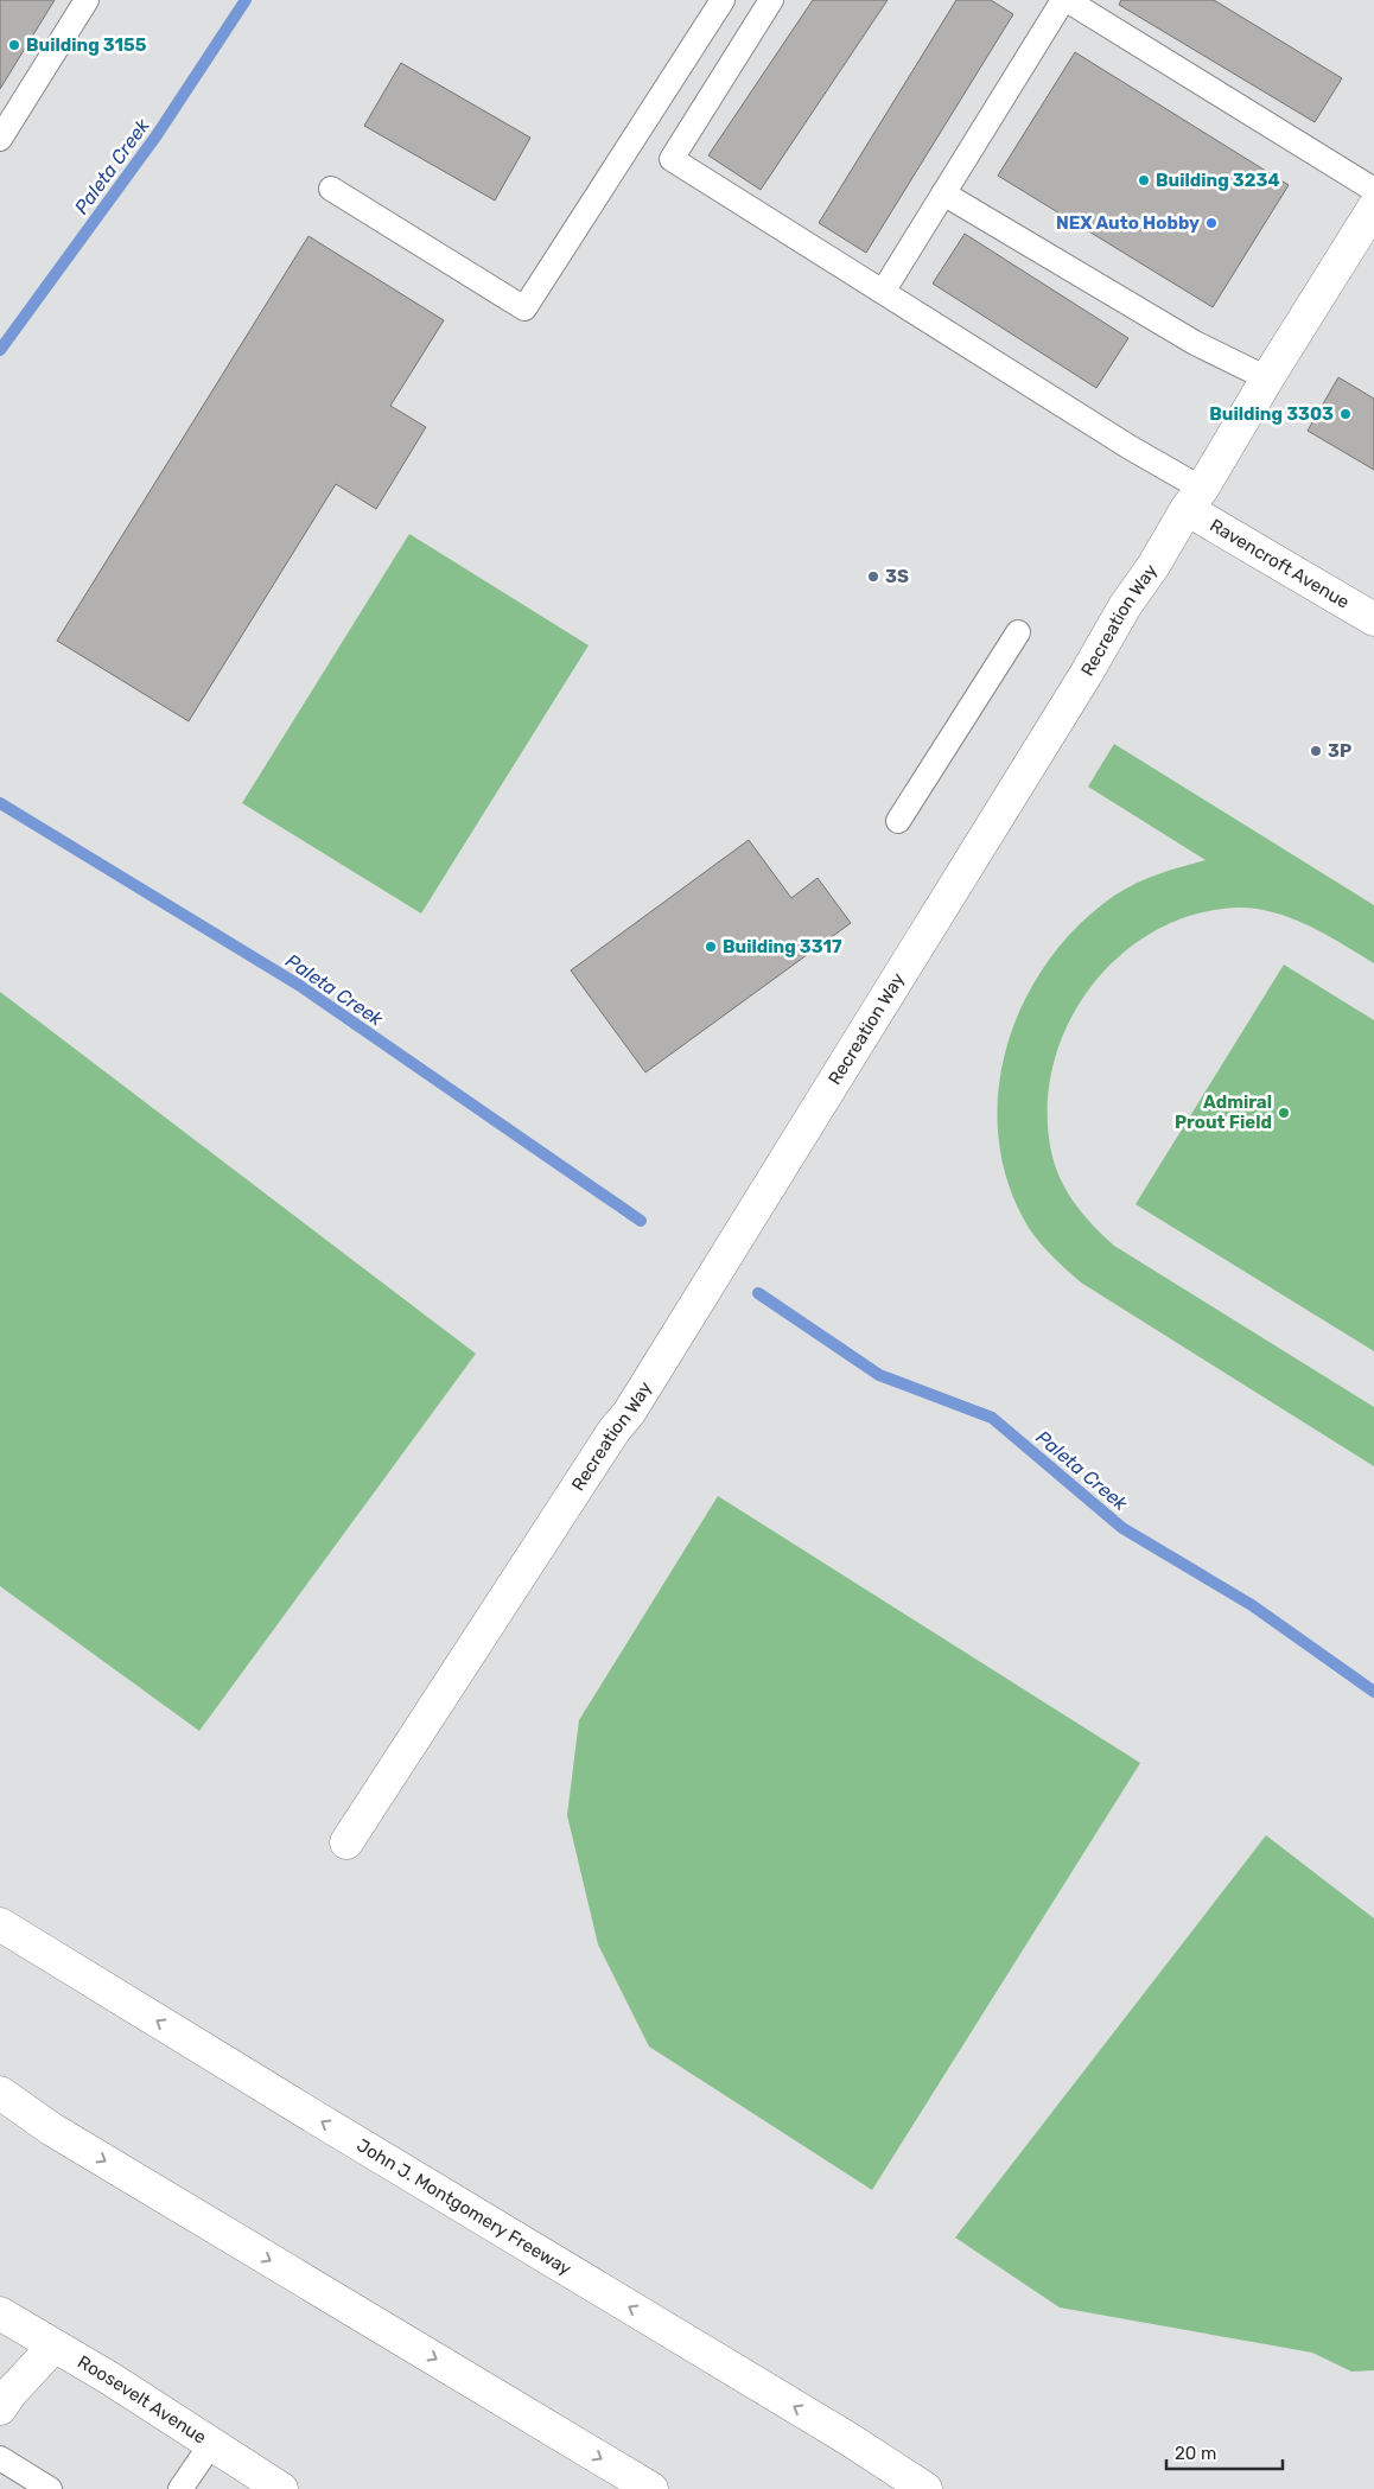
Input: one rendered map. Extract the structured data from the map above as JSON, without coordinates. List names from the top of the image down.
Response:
{
  "streets": {
    "main road": [
      "Ravencroft Avenue",
      "Recreation Way",
      "John J. Montgomery Freeway",
      "Roosevelt Avenue"
    ]
  },
  "crossings": [
    ["Ravencroft Avenue", "Recreation Way"]
  ],
  "water": ["Paleta Creek"],
  "places": [
    "Building 3155",
    "Building 3234",
    "NEX Auto Hobby",
    "Building 3303",
    "3S",
    "3P",
    "Building 3317",
    "Admiral Prout Field"
  ],
  "scale_bar": "20 m"
}
